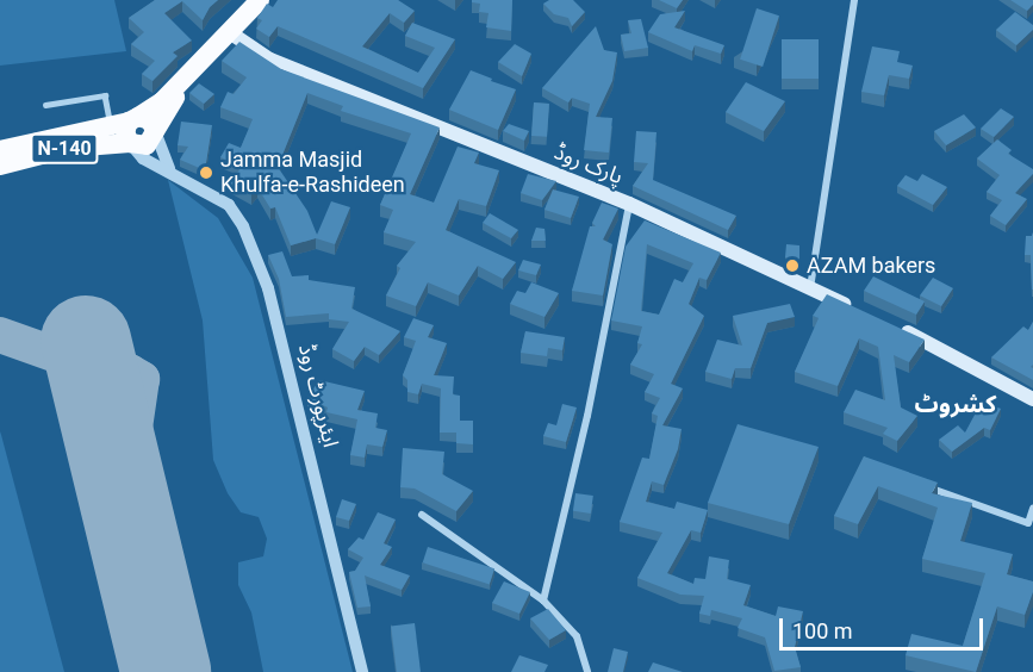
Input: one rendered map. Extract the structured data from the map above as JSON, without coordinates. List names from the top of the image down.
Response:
{
  "streets": {
    "highway": ["N-140"],
    "main road": ["پارک روڈ"],
    "street": ["ایئرپورٹ روڈ"]
  },
  "crossings": [
    ["N-140", "پارک روڈ"],
    ["N-140", "ایئرپورٹ روڈ"]
  ],
  "districts": ["کشروٹ"],
  "places": ["Jamma Masjid Khulfa-e-Rashideen", "AZAM bakers"],
  "scale_bar": "100 m"
}
